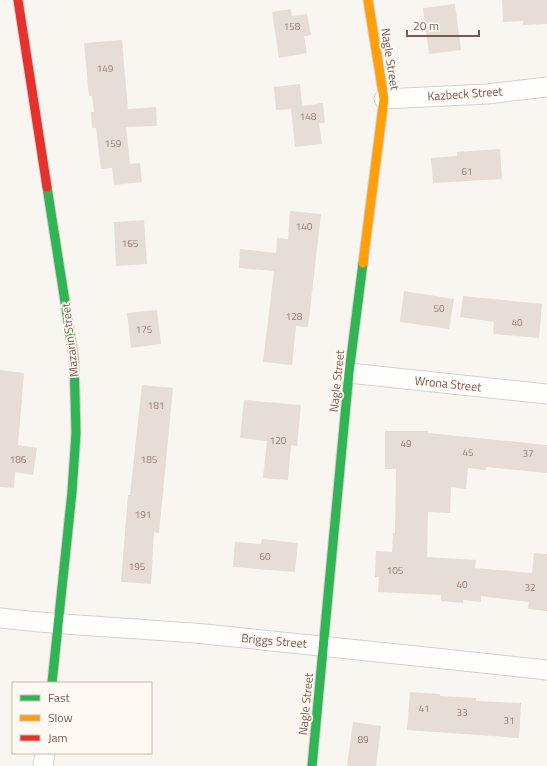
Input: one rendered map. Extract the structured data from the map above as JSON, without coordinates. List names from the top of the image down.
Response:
{
  "streets": {
    "street": [
      "Nagle Street",
      "Kazbeck Street",
      "Mazarin Street",
      "Wrona Street",
      "Briggs Street"
    ]
  },
  "crossings": [
    ["Nagle Street", "Kazbeck Street"],
    ["Nagle Street", "Wrona Street"],
    ["Nagle Street", "Briggs Street"],
    ["Mazarin Street", "Briggs Street"]
  ],
  "house_numbers": [
    "158",
    "149",
    "148",
    "159",
    "61",
    "140",
    "165",
    "50",
    "128",
    "40",
    "175",
    "181",
    "120",
    "49",
    "45",
    "37",
    "186",
    "185",
    "191",
    "60",
    "195",
    "105",
    "40",
    "32",
    "41",
    "33",
    "31",
    "89"
  ],
  "legend": ["Fast", "Slow", "Jam"],
  "scale_bar": "20 m"
}
